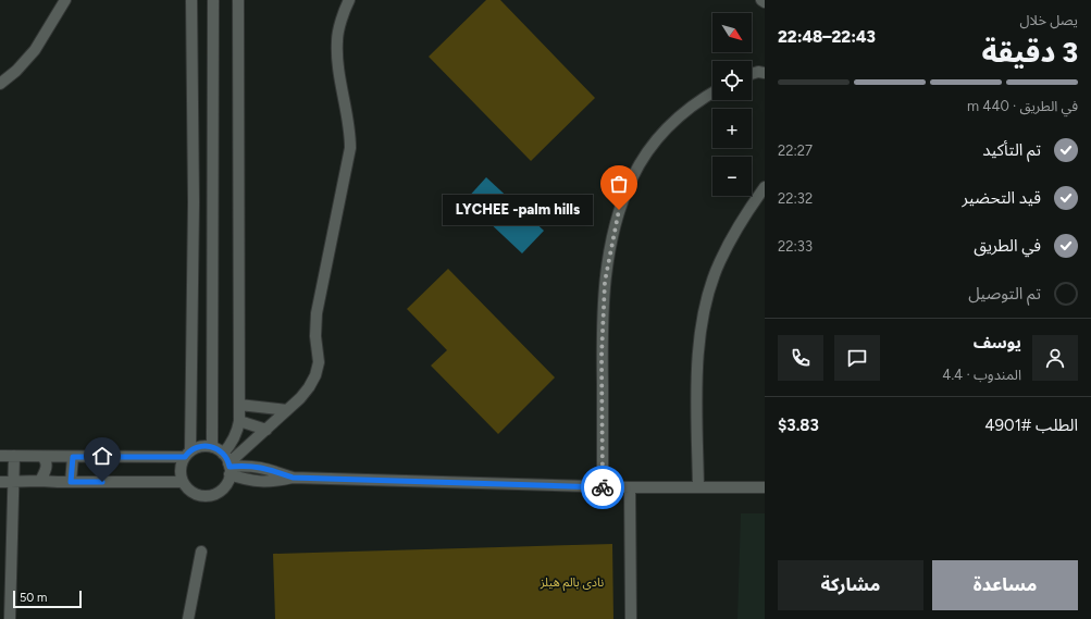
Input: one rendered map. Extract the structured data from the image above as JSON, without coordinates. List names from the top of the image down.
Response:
{
  "parks": ["نادى بالم هيلز"],
  "places": ["LYCHEE -palm hills"],
  "scale_bar": "50 m",
  "north": "bottom right",
  "page": {
    "heading": ["3 دقيقة", "يصل خلال", "22:43–22:48"],
    "panel": [
      "يوسف",
      "المندوب · 4.4",
      "الطلب #4901",
      "$3.83"
    ],
    "map_buttons": ["+", "−"],
    "bar": "في الطريق · 440 m",
    "list": [
      ["تم التأكيد", "22:27"],
      ["قيد التحضير", "22:32"],
      ["في الطريق", "22:33"],
      "تم التوصيل"
    ],
    "bubble": "LYCHEE -palm hills",
    "buttons": ["مساعدة", "مشاركة"],
    "scale": "50 m"
  }
}
